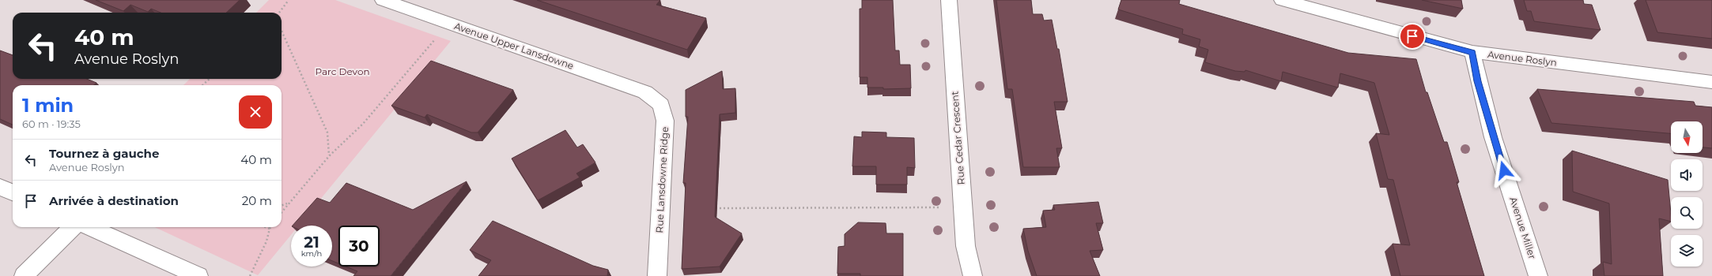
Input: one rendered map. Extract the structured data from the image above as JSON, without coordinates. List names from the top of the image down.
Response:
{
  "streets": {
    "street": [
      "Avenue Upper Lansdowne",
      "Avenue Roslyn",
      "Rue Cedar Crescent",
      "Rue Lansdowne Ridge",
      "Avenue Miller"
    ]
  },
  "crossings": [
    ["Avenue Upper Lansdowne", "Rue Lansdowne Ridge"],
    ["Avenue Roslyn", "Avenue Miller"]
  ],
  "parks": ["Parc Devon"],
  "north": "bottom",
  "page": {
    "turn": ["40 m", "Avenue Roslyn"],
    "heading": ["1 min", "60 m · 19:35"],
    "list": [
      {
        "name": "Tournez à gauche",
        "note": "Avenue Roslyn",
        "value": "40 m"
      },
      {
        "name": "Arrivée à destination",
        "value": "20 m"
      }
    ],
    "speed": "21 km/h",
    "limit": "30"
  }
}
